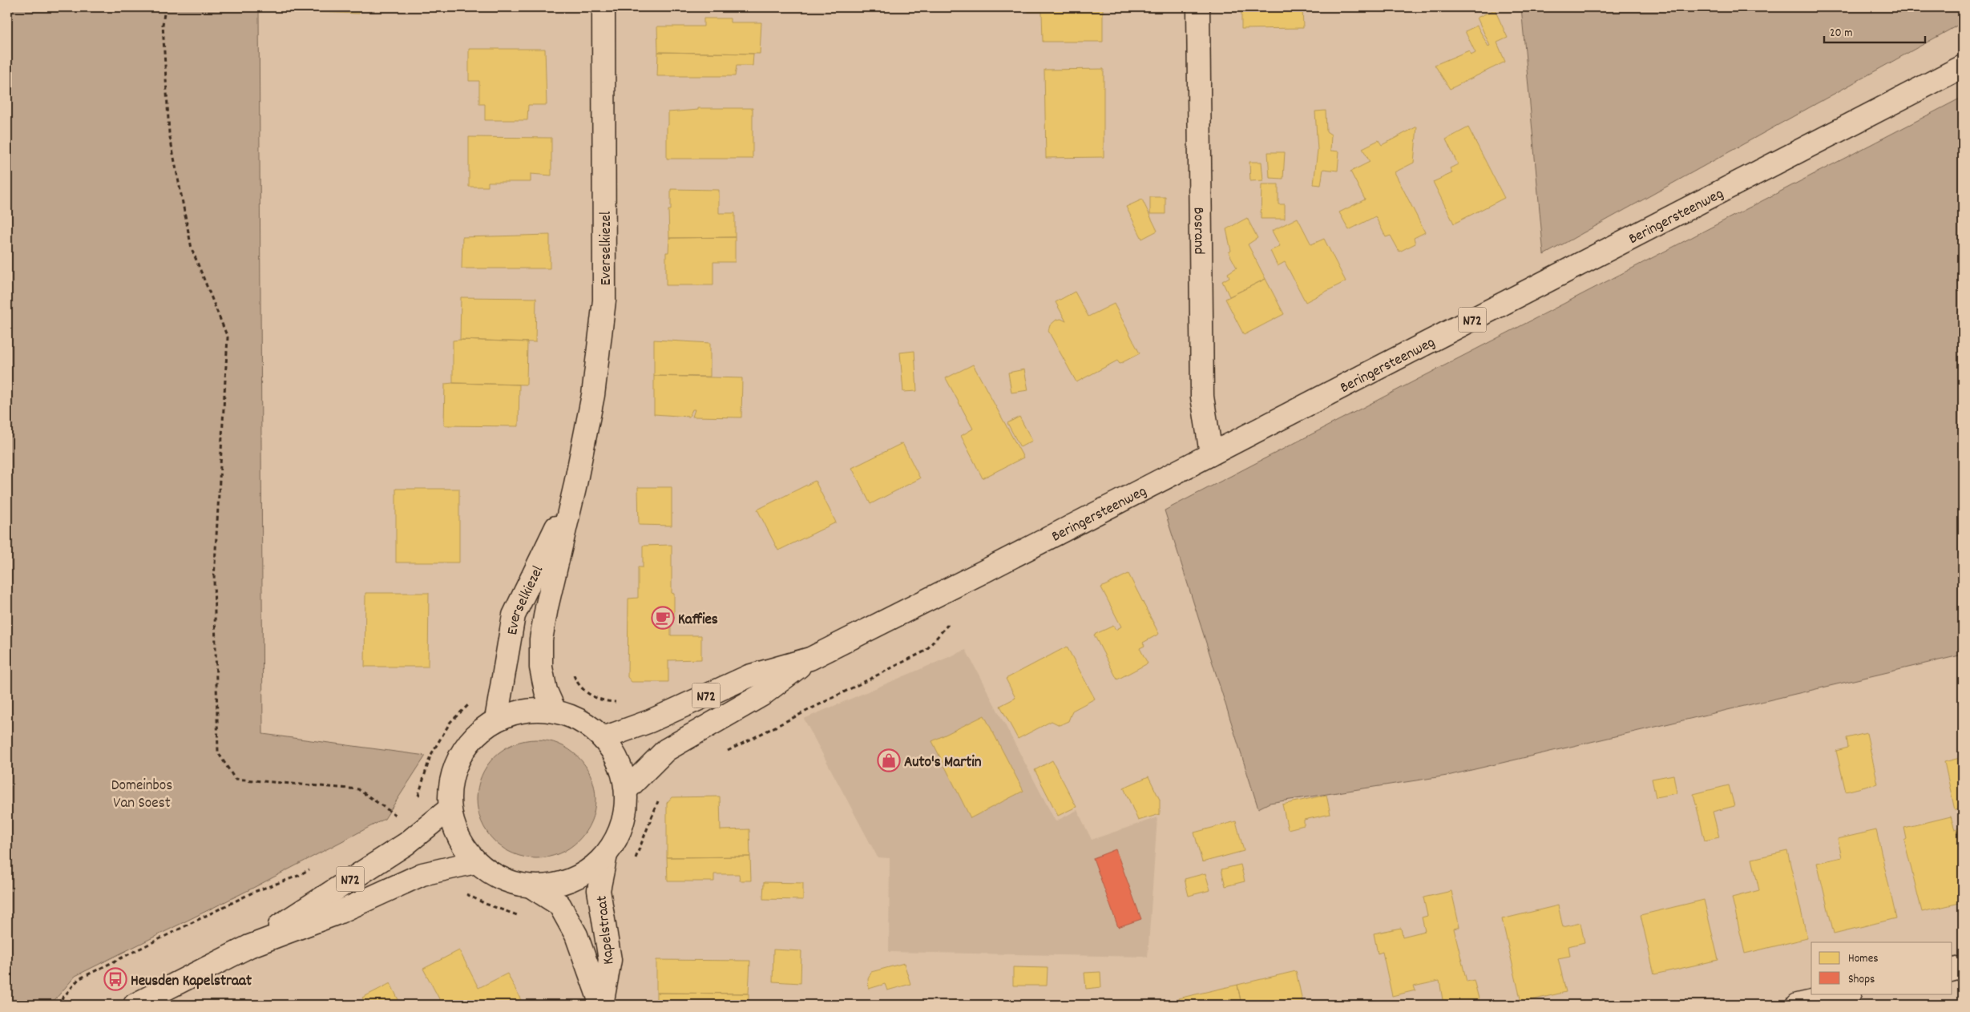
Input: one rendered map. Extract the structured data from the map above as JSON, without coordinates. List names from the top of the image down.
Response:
{
  "streets": {
    "main road": [
      "Beringersteenweg",
      "Bosrand",
      "Everselkiezel",
      "N72",
      "Kapelstraat"
    ]
  },
  "crossings": [
    ["Beringersteenweg", "Bosrand"]
  ],
  "parks": ["Domeinbos Van Soest"],
  "places": {
    "cafe": ["Kaffies"],
    "shop": ["Auto's Martin"],
    "bus stop": ["Heusden Kapelstraat"]
  },
  "legend": ["Homes", "Shops"],
  "scale_bar": "20 m"
}
